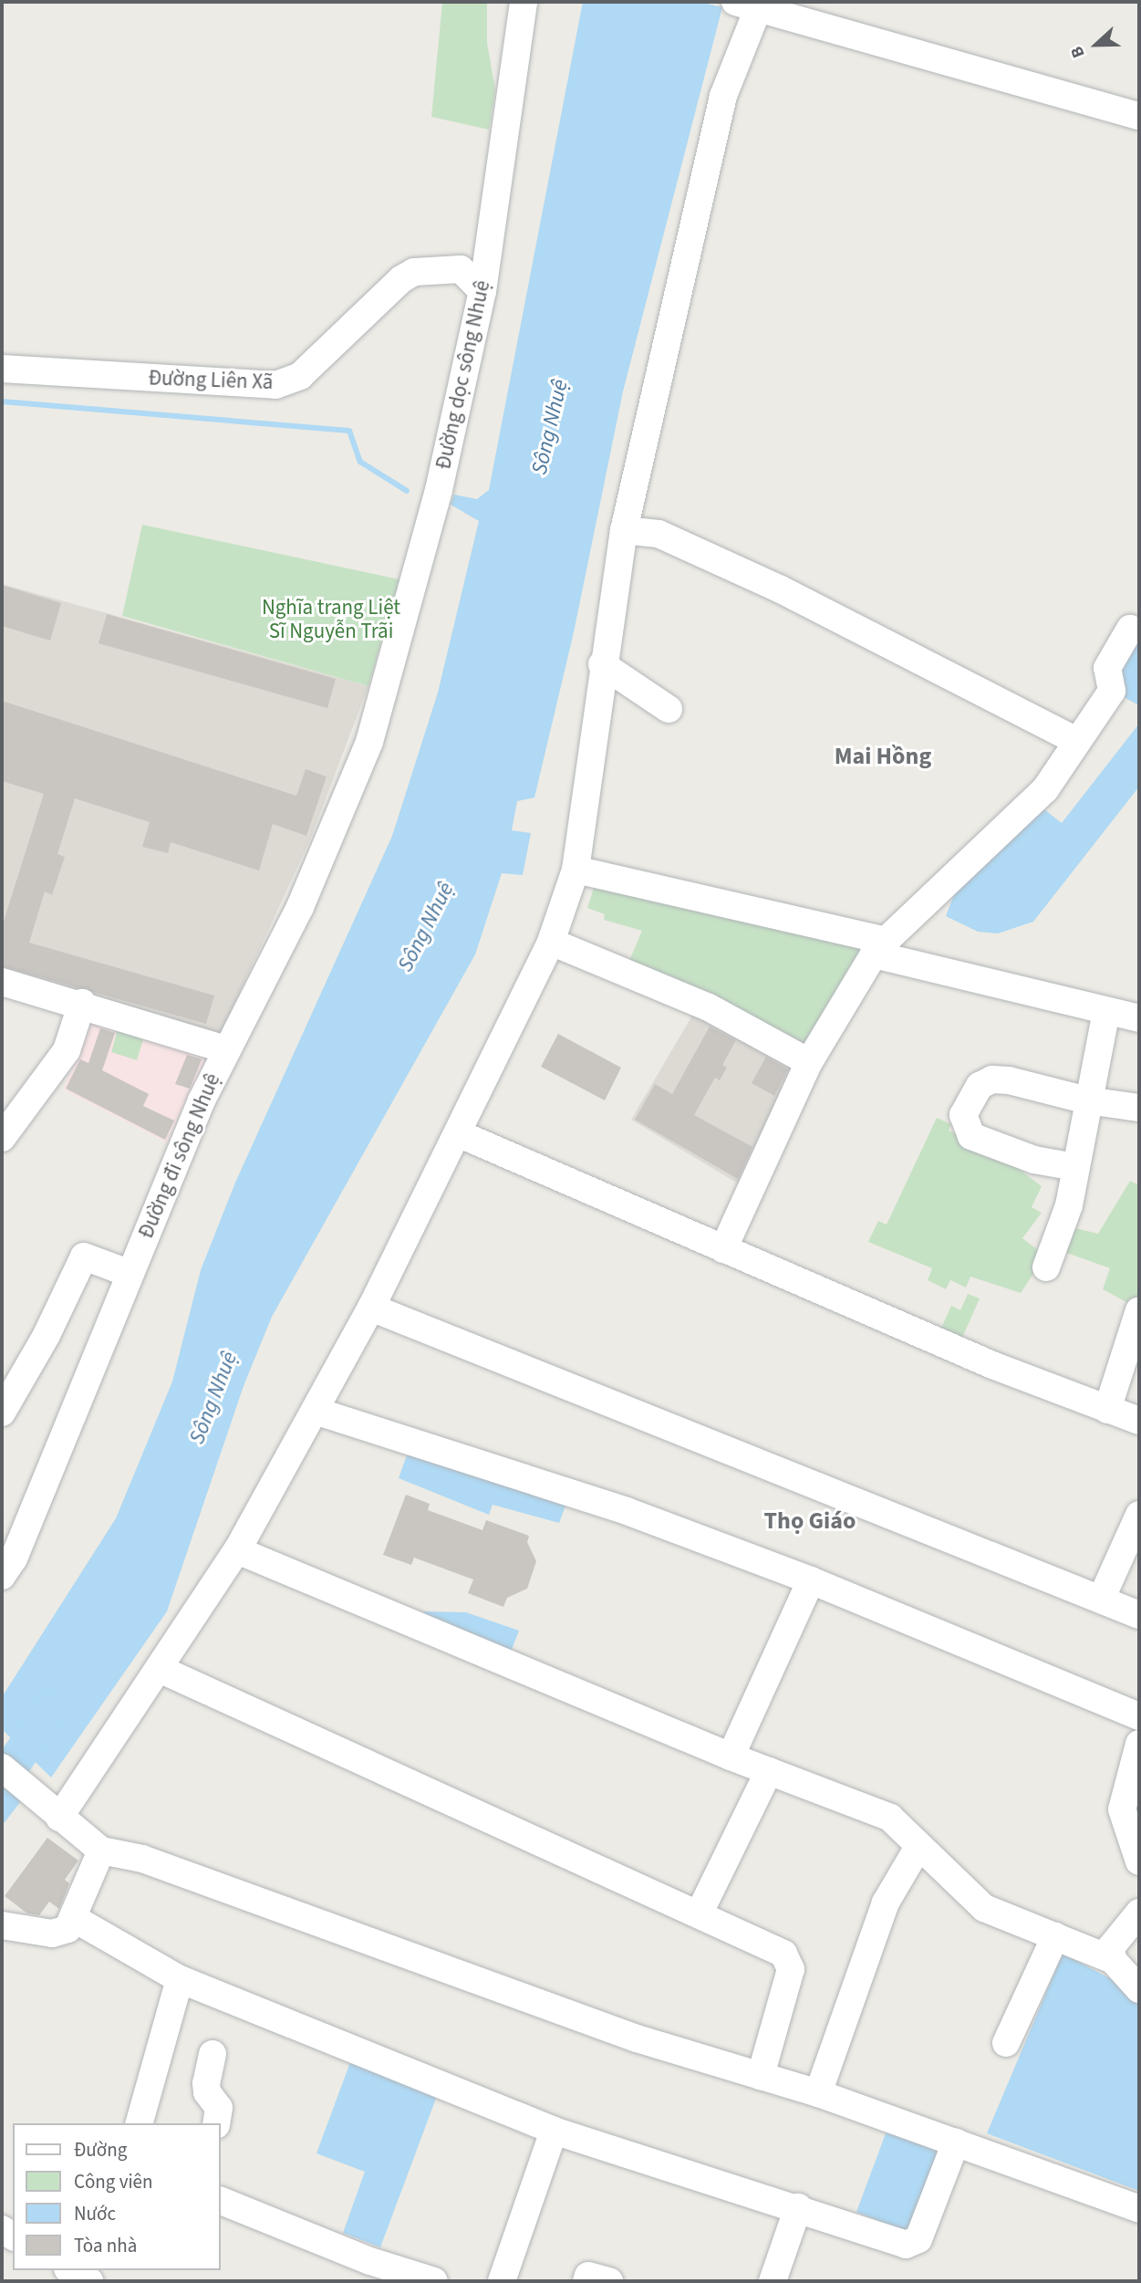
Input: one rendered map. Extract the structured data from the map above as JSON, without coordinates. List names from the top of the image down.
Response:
{
  "streets": {
    "street": ["Đường dọc sông Nhuệ", "Đường Liên Xã", "Đường đi sông Nhuệ"]
  },
  "crossings": [
    ["Đường dọc sông Nhuệ", "Đường Liên Xã"],
    ["Đường dọc sông Nhuệ", "Đường đi sông Nhuệ"]
  ],
  "districts": ["Mai Hồng", "Thọ Giáo"],
  "water": ["Sông Nhuệ"],
  "parks": ["Nghĩa trang Liệt Sĩ Nguyễn Trãi"],
  "legend": [
    "Đường",
    "Công viên",
    "Nước",
    "Tòa nhà"
  ],
  "north": "left"
}
